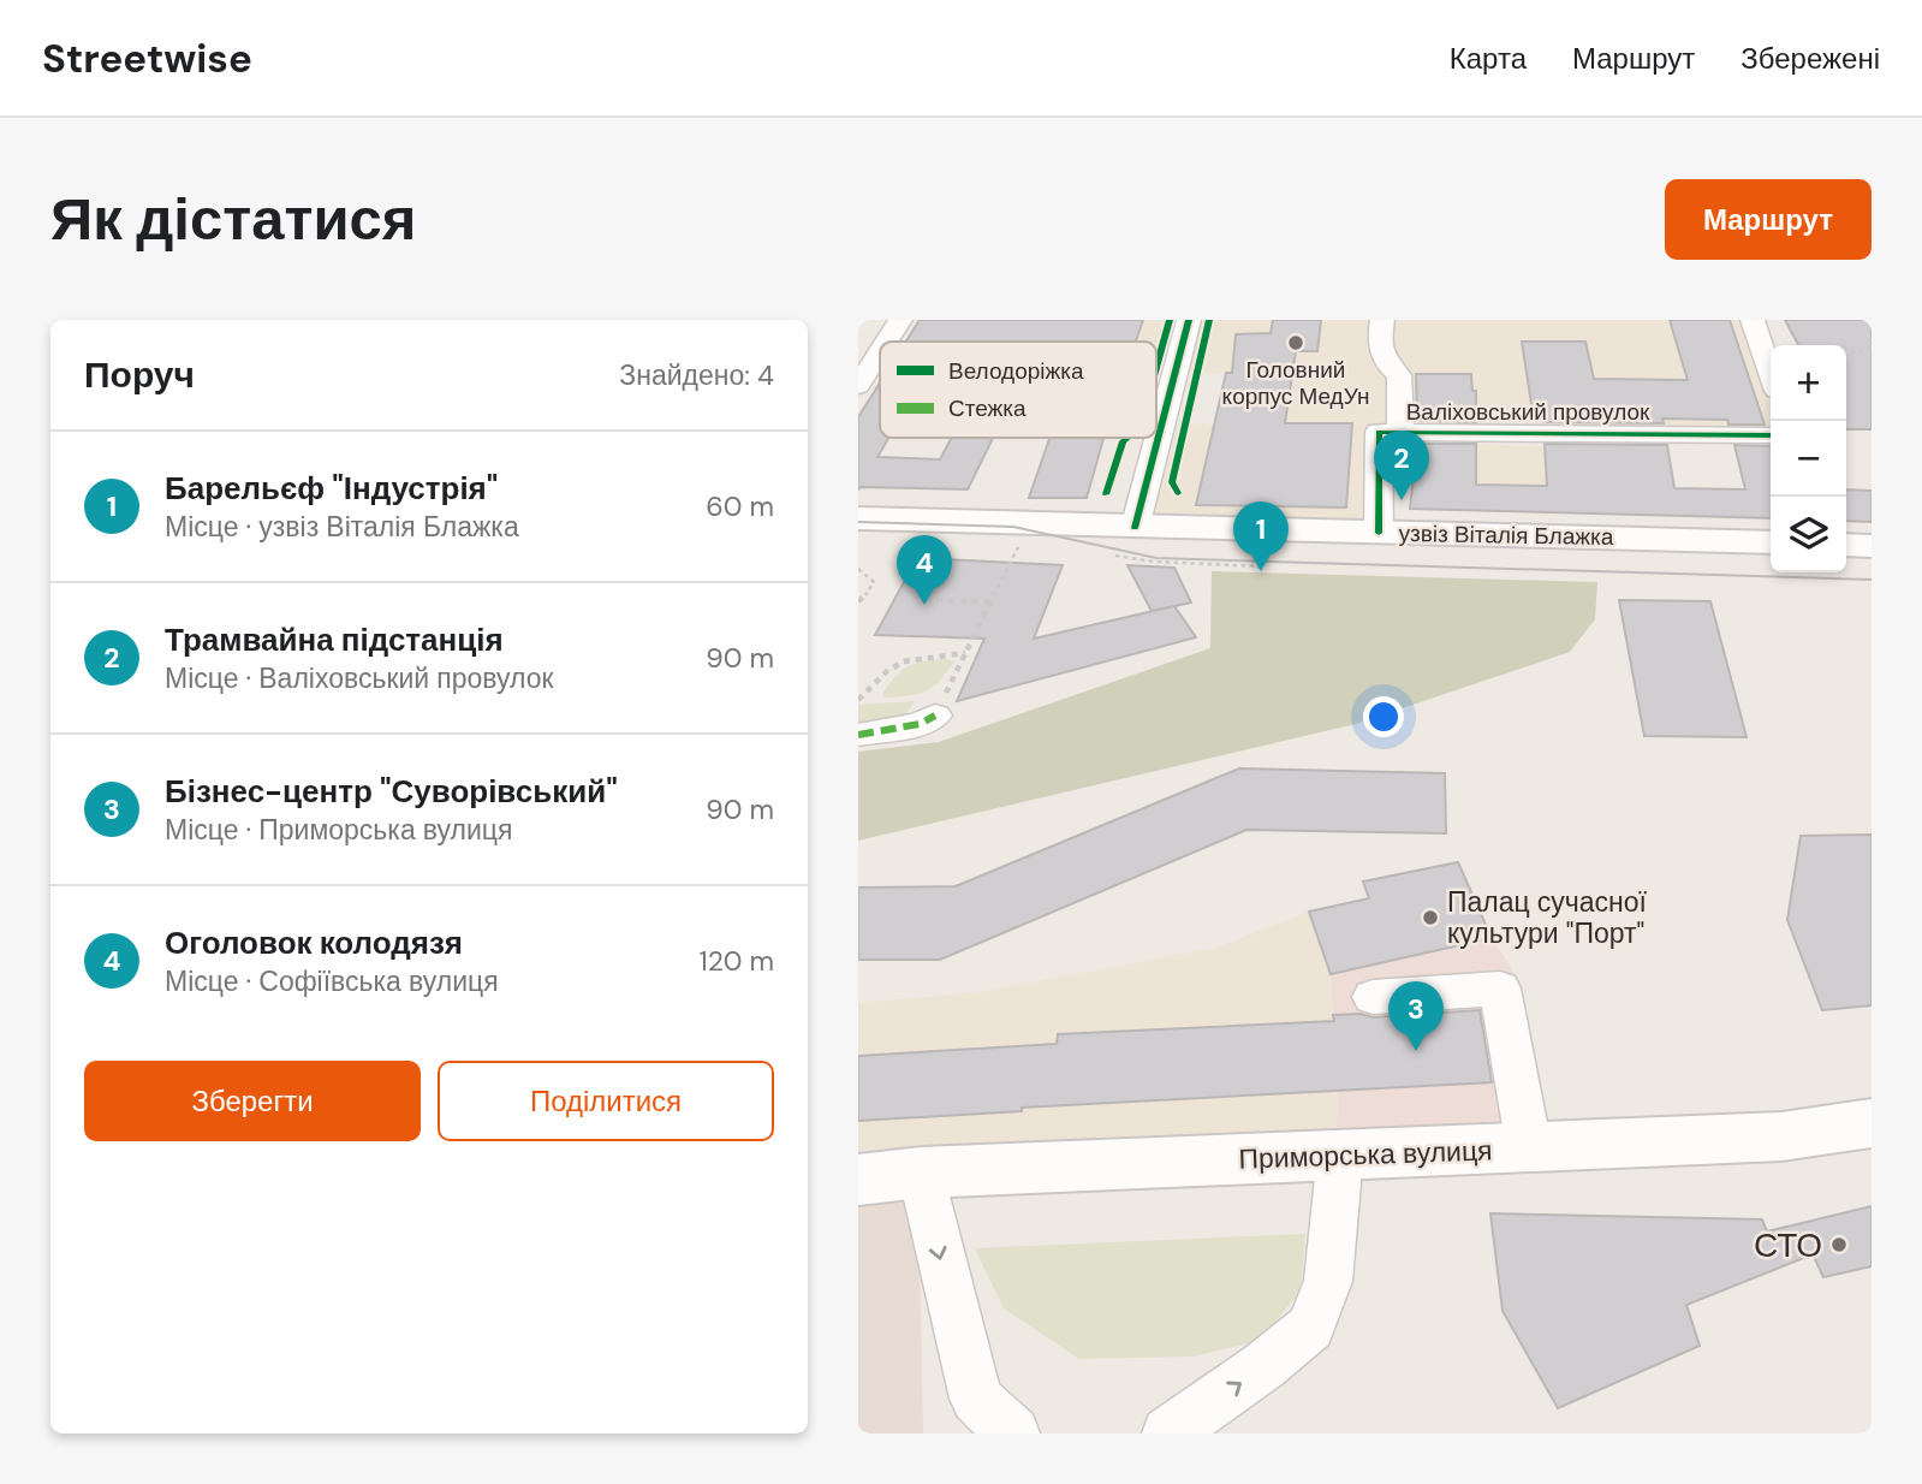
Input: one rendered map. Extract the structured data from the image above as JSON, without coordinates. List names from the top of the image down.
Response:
{
  "streets": {
    "main road": ["узвіз Віталія Блажка", "Приморська вулиця"],
    "street": ["Валіховський провулок"]
  },
  "crossings": [
    ["Валіховський провулок", "узвіз Віталія Блажка"]
  ],
  "places": ["Головний корпус МедУн", "Палац сучасної культури \"Порт\"", "СТО"],
  "legend": ["Велодоріжка", "Стежка"],
  "page": {
    "header": "Streetwise",
    "nav": ["Карта", "Маршрут", "Збережені"],
    "buttons": [
      "Маршрут",
      ["Зберегти", "Поділитися"]
    ],
    "title": "Як дістатися",
    "heading": ["Поруч", "Знайдено: 4"],
    "map_buttons": ["+", "−"],
    "list": [
      {
        "mark": "1",
        "name": "Барельєф \"Індустрія\"",
        "note": "Місце · узвіз Віталія Блажка",
        "value": "60 m"
      },
      {
        "mark": "2",
        "name": "Трамвайна підстанція",
        "note": "Місце · Валіховський провулок",
        "value": "90 m"
      },
      {
        "mark": "3",
        "name": "Бізнес-центр \"Суворівський\"",
        "note": "Місце · Приморська вулиця",
        "value": "90 m"
      },
      {
        "mark": "4",
        "name": "Оголовок колодязя",
        "note": "Місце · Софіївська вулиця",
        "value": "120 m"
      }
    ],
    "pins": [
      "2",
      "1",
      "4",
      "3"
    ]
  }
}
